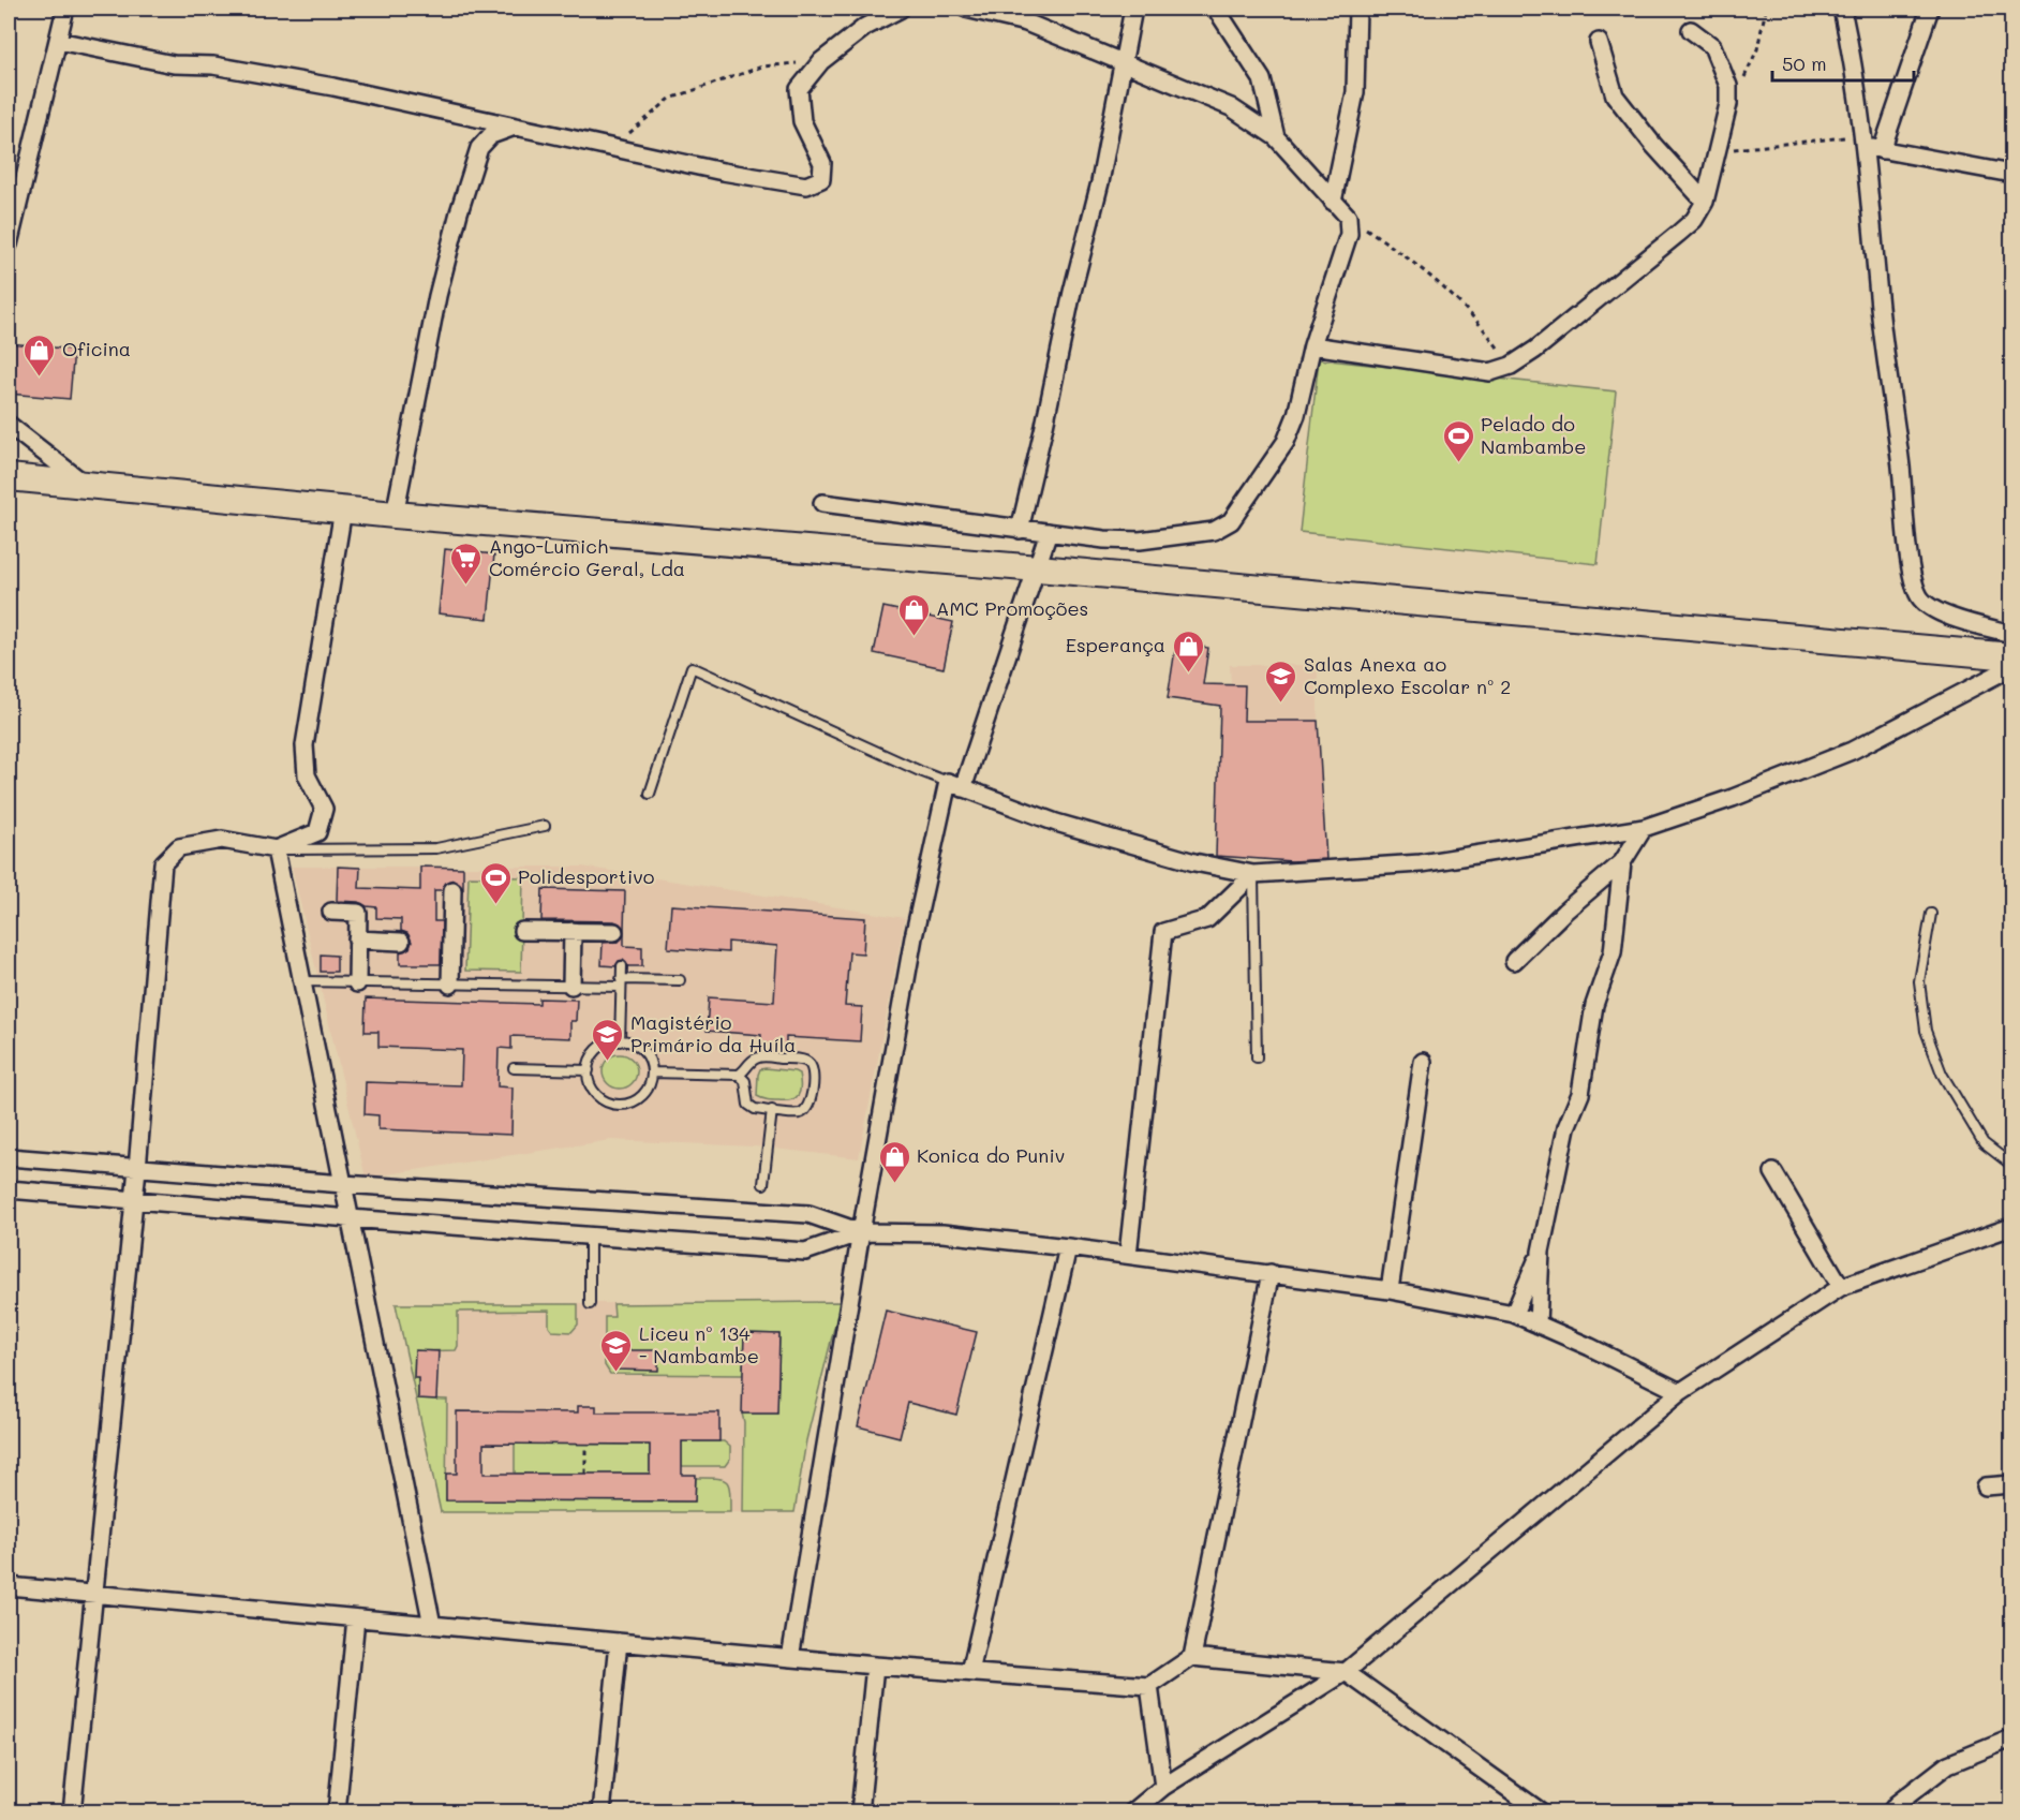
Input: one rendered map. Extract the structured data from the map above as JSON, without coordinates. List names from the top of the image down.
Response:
{
  "places": {
    "shop": [
      "Oficina",
      "AMC Promoções",
      "Esperança",
      "Konica do Puniv"
    ],
    "sports": ["Pelado do Nambambe", "Polidesportivo"],
    "supermarket": ["Ango-Lumich Comércio Geral, Lda"],
    "school or university": ["Salas Anexa ao Complexo Escolar nº 2", "Magistério Primário da Huíla", "Liceu nº 134 - Nambambe"]
  },
  "scale_bar": "50 m"
}
